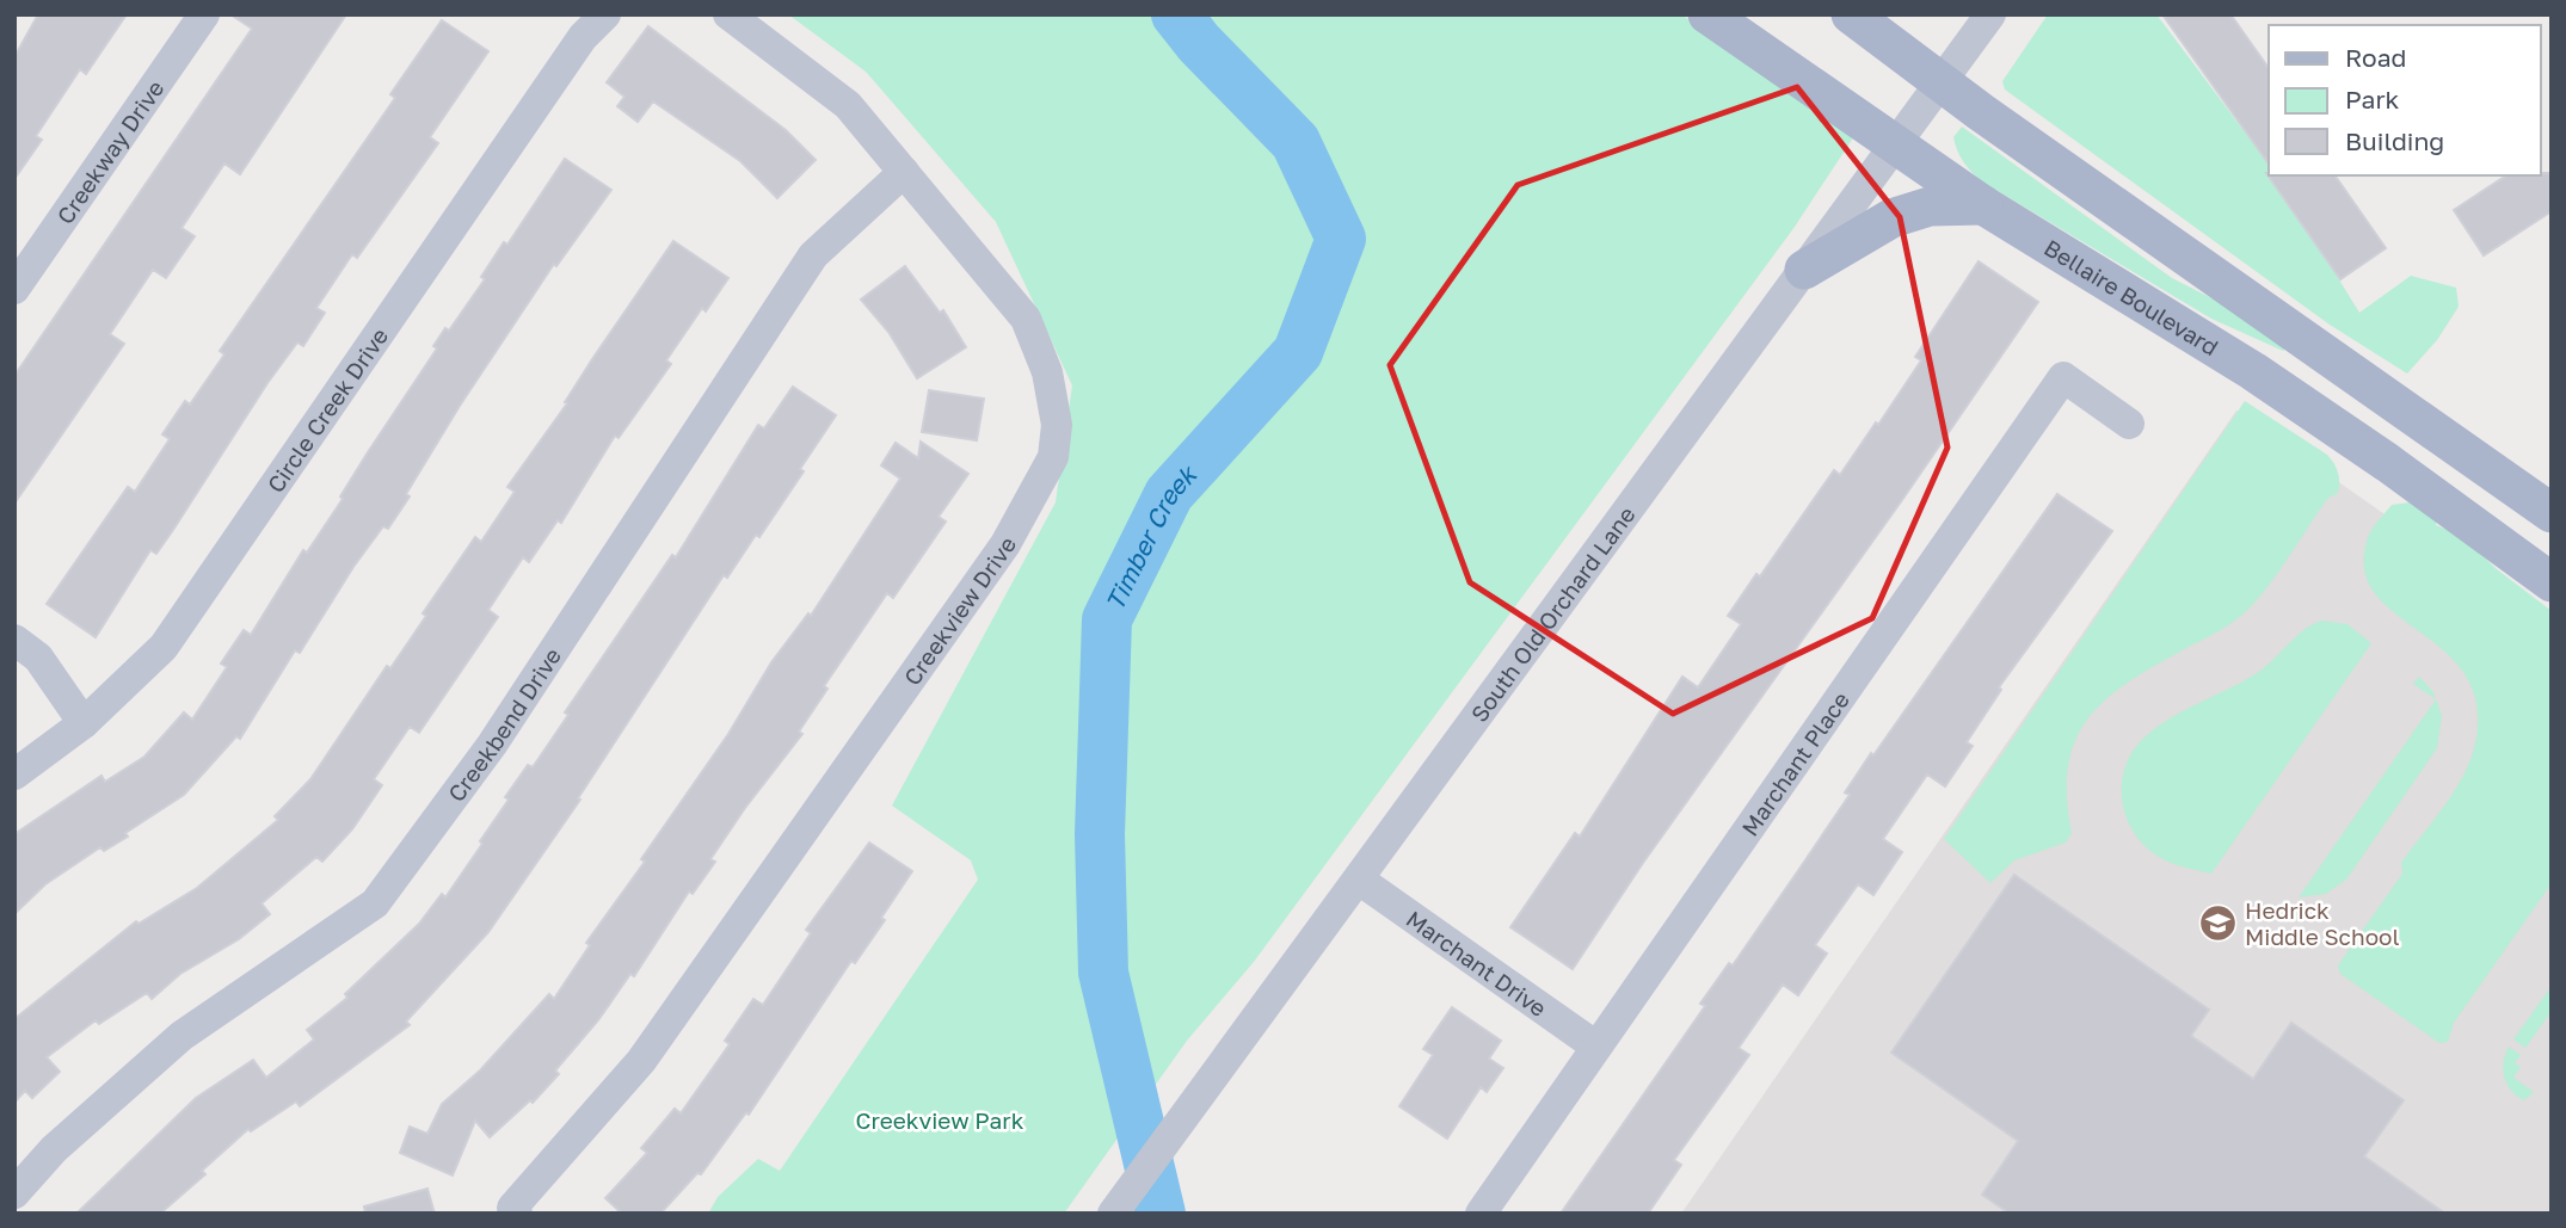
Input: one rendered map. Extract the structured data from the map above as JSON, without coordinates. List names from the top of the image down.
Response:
{
  "streets": {
    "main road": ["Bellaire Boulevard"],
    "street": [
      "Creekway Drive",
      "Circle Creek Drive",
      "Creekview Drive",
      "South Old Orchard Lane",
      "Creekbend Drive",
      "Marchant Place",
      "Marchant Drive"
    ]
  },
  "crossings": [
    ["Bellaire Boulevard", "South Old Orchard Lane"],
    ["Creekview Drive", "Creekbend Drive"],
    ["South Old Orchard Lane", "Marchant Drive"],
    ["Marchant Place", "Marchant Drive"]
  ],
  "water": ["Timber Creek"],
  "parks": ["Creekview Park"],
  "places": {
    "school or university": ["Hedrick Middle School"]
  },
  "legend": ["Road", "Park", "Building"]
}
